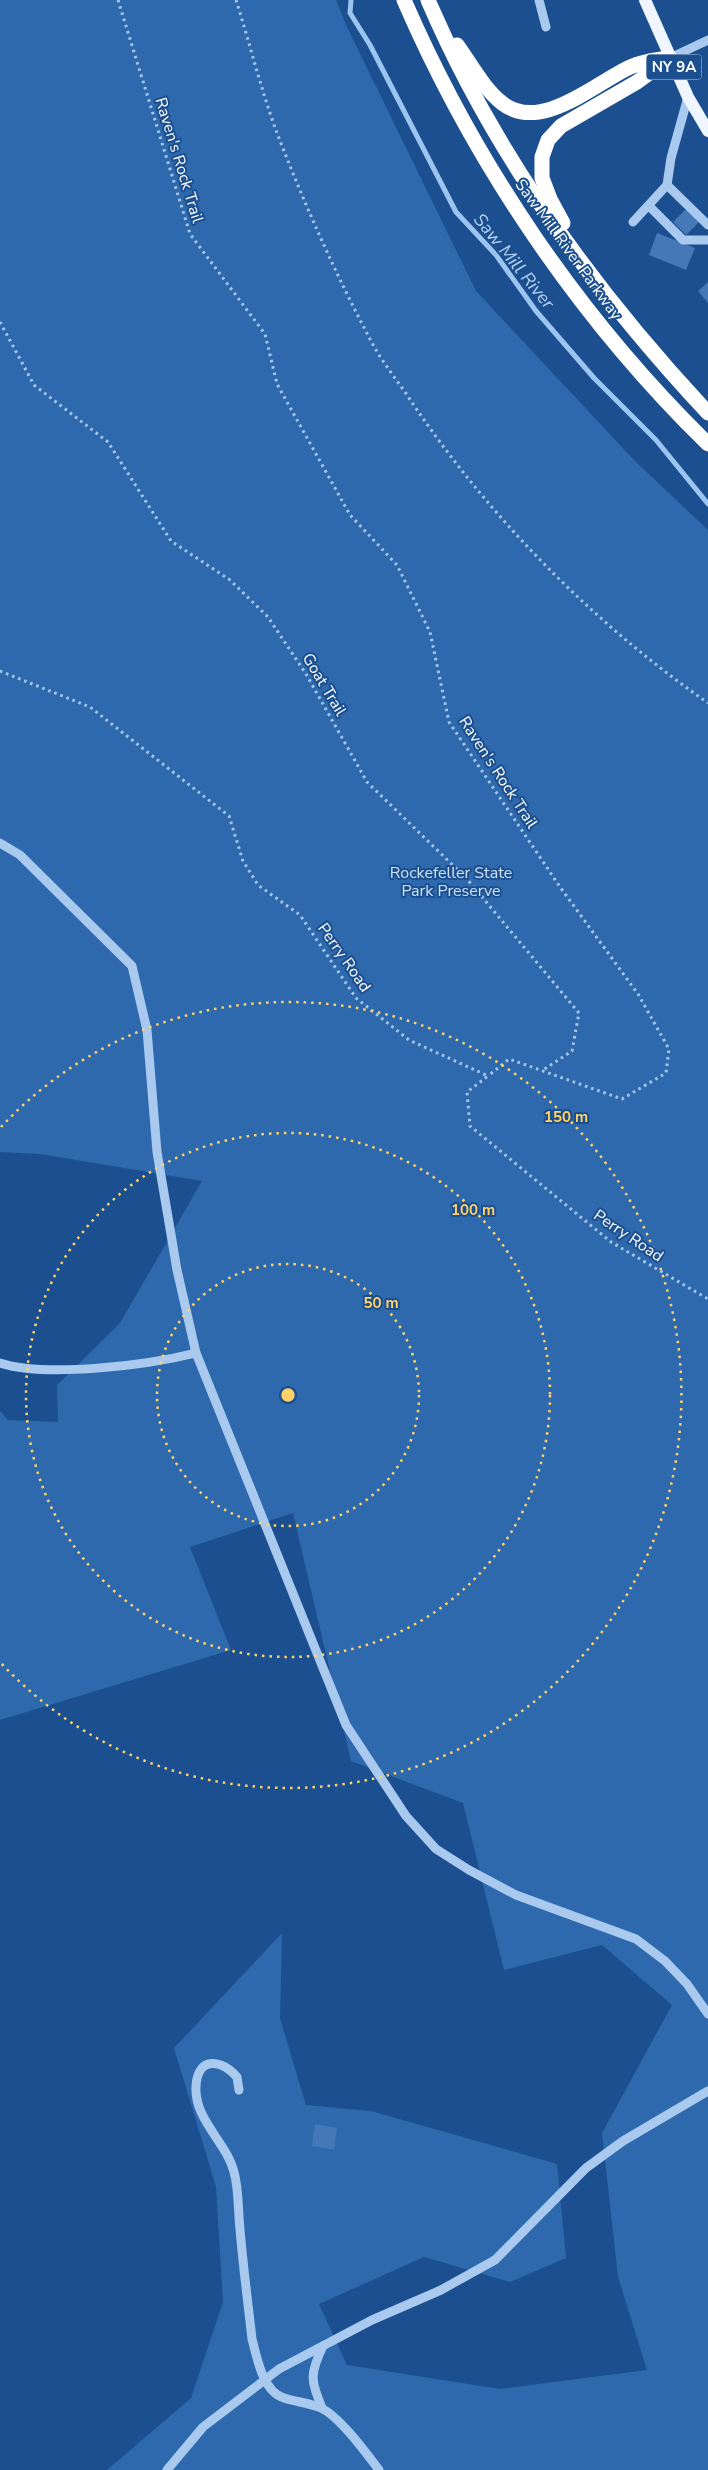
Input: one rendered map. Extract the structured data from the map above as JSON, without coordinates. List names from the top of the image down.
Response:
{
  "streets": {
    "highway": ["Saw Mill River Parkway"],
    "main road": ["NY 9A"],
    "path": ["Raven's Rock Trail", "Goat Trail", "Perry Road"]
  },
  "crossings": [
    ["Raven's Rock Trail", "Goat Trail"],
    ["Raven's Rock Trail", "Perry Road"]
  ],
  "water": ["Saw Mill River"],
  "parks": ["Rockefeller State Park Preserve"],
  "rings": ["150 m", "100 m", "50 m"]
}
